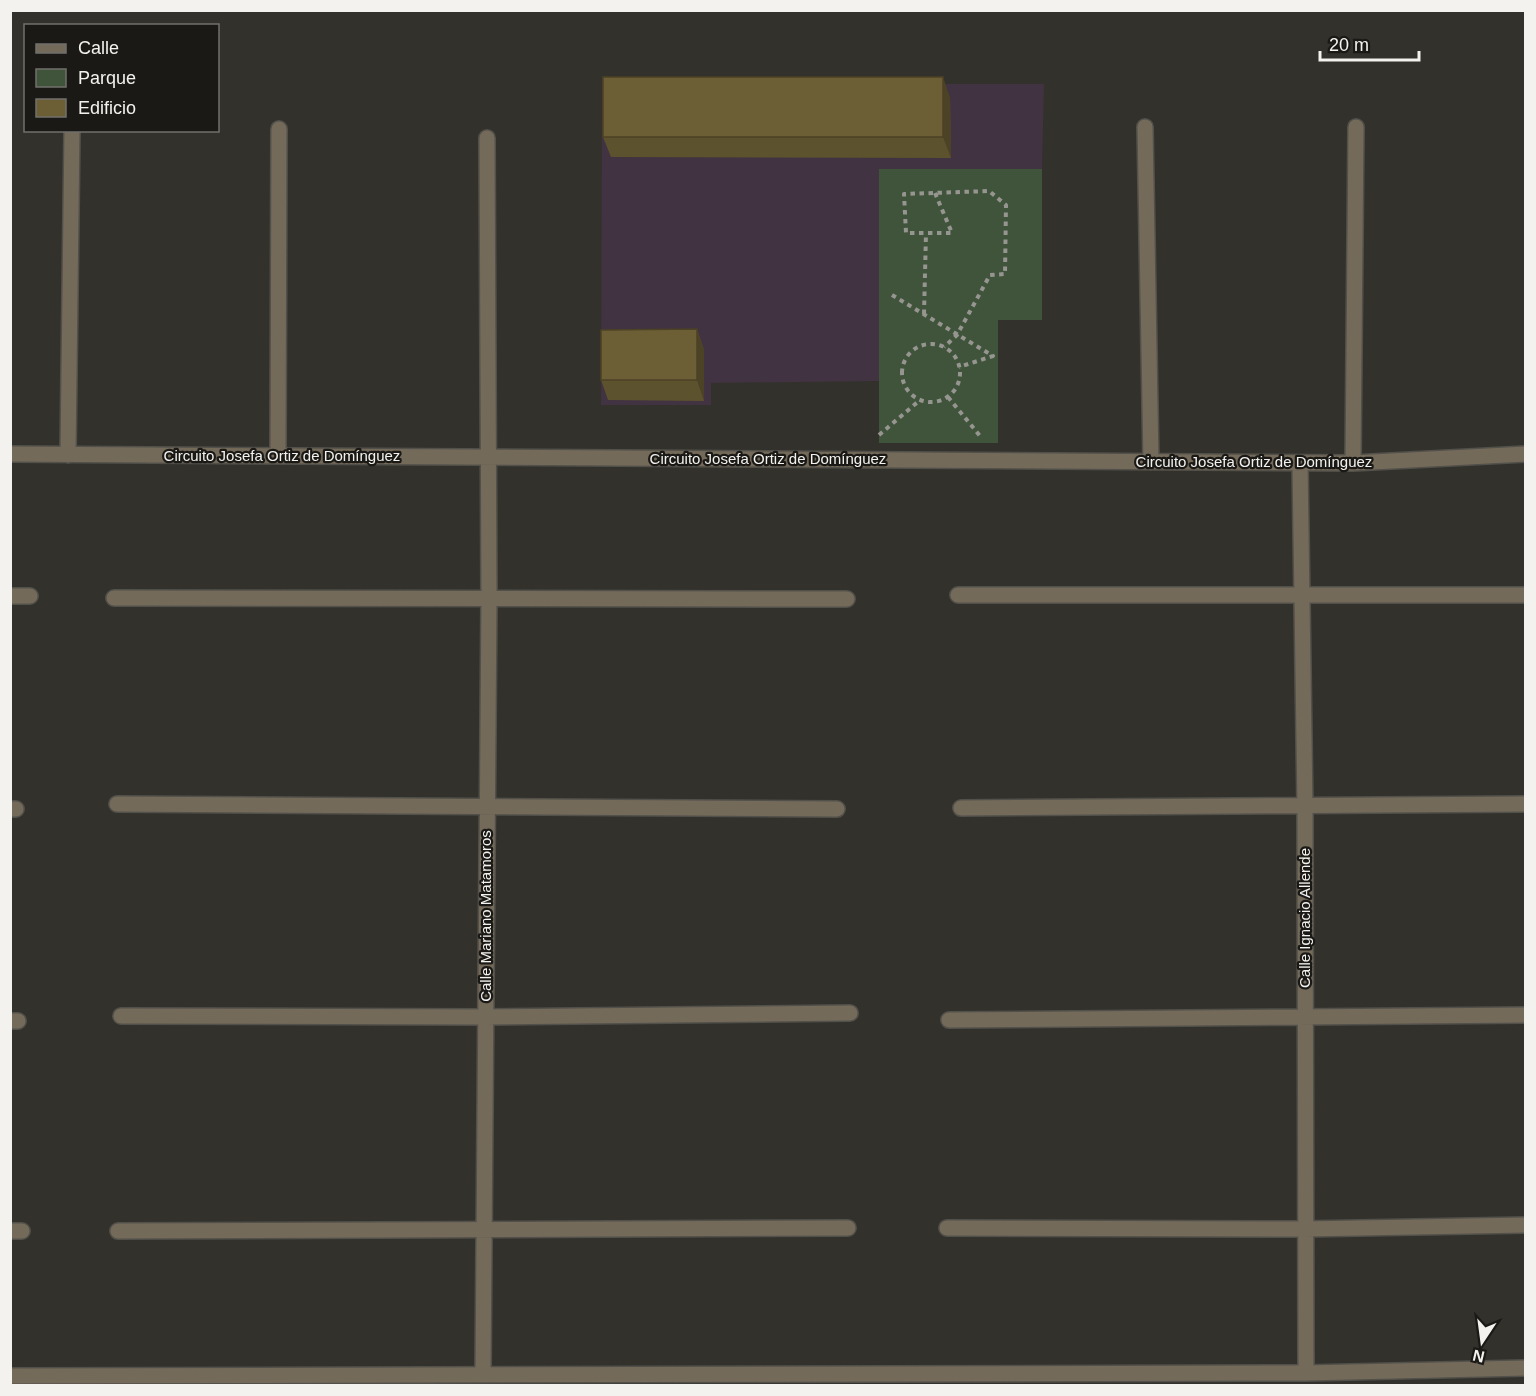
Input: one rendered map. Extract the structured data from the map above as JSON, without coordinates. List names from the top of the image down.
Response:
{
  "streets": {
    "street": ["Circuito Josefa Ortiz de Domínguez", "Calle Mariano Matamoros", "Calle Ignacio Allende"]
  },
  "crossings": [
    ["Circuito Josefa Ortiz de Domínguez", "Calle Mariano Matamoros"],
    ["Circuito Josefa Ortiz de Domínguez", "Calle Ignacio Allende"]
  ],
  "legend": ["Calle", "Parque", "Edificio"],
  "scale_bar": "20 m",
  "north": "bottom"
}
